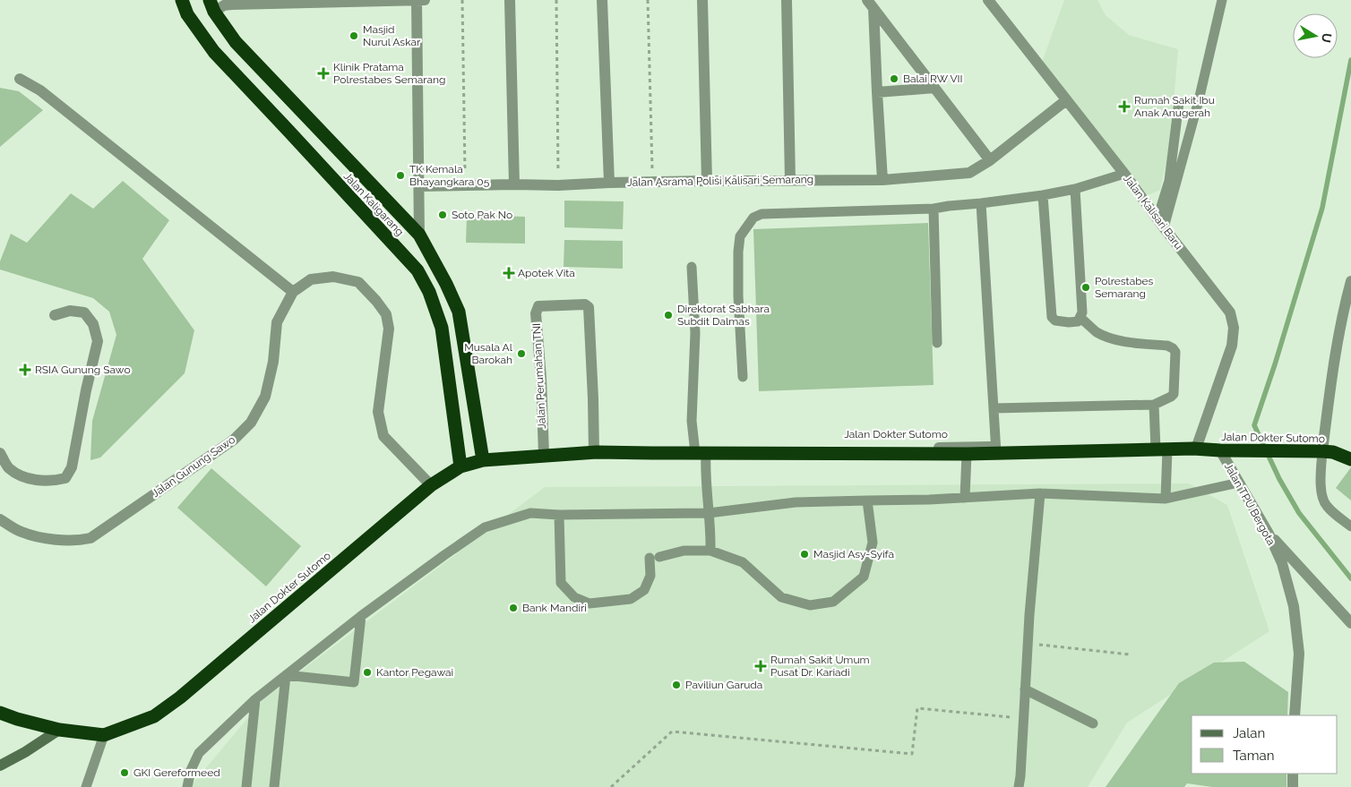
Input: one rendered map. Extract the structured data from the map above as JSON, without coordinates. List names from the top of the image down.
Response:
{
  "streets": {
    "highway": ["Jalan Kaligarang", "Jalan Dokter Sutomo"],
    "street": [
      "Jalan Asrama Polisi Kalisari Semarang",
      "Jalan Kalisari Baru",
      "Jalan Perumahan TNI",
      "Jalan Gunung Sawo",
      "Jalan TPU Bergota"
    ]
  },
  "crossings": [
    ["Jalan Asrama Polisi Kalisari Semarang", "Jalan Kalisari Baru"],
    ["Jalan Kaligarang", "Jalan Dokter Sutomo"],
    ["Jalan Kalisari Baru", "Jalan Dokter Sutomo"],
    ["Jalan Perumahan TNI", "Jalan Dokter Sutomo"],
    ["Jalan Dokter Sutomo", "Jalan Gunung Sawo"],
    ["Jalan Dokter Sutomo", "Jalan TPU Bergota"]
  ],
  "places": {
    "other": [
      "Masjid Nurul Askar",
      "Balai RW VII",
      "TK Kemala Bhayangkara 05",
      "Soto Pak No",
      "Polrestabes Semarang",
      "Direktorat Sabhara Subdit Dalmas",
      "Musala Al Barokah",
      "Masjid Asy-Syifa",
      "Bank Mandiri",
      "Kantor Pegawai",
      "Paviliun Garuda",
      "GKI Gereformeed"
    ],
    "health": [
      "Klinik Pratama Polrestabes Semarang",
      "Rumah Sakit Ibu Anak Anugerah",
      "Apotek Vita",
      "RSIA Gunung Sawo",
      "Rumah Sakit Umum Pusat Dr. Kariadi"
    ]
  },
  "legend": ["Jalan", "Taman"],
  "north": "right"
}
